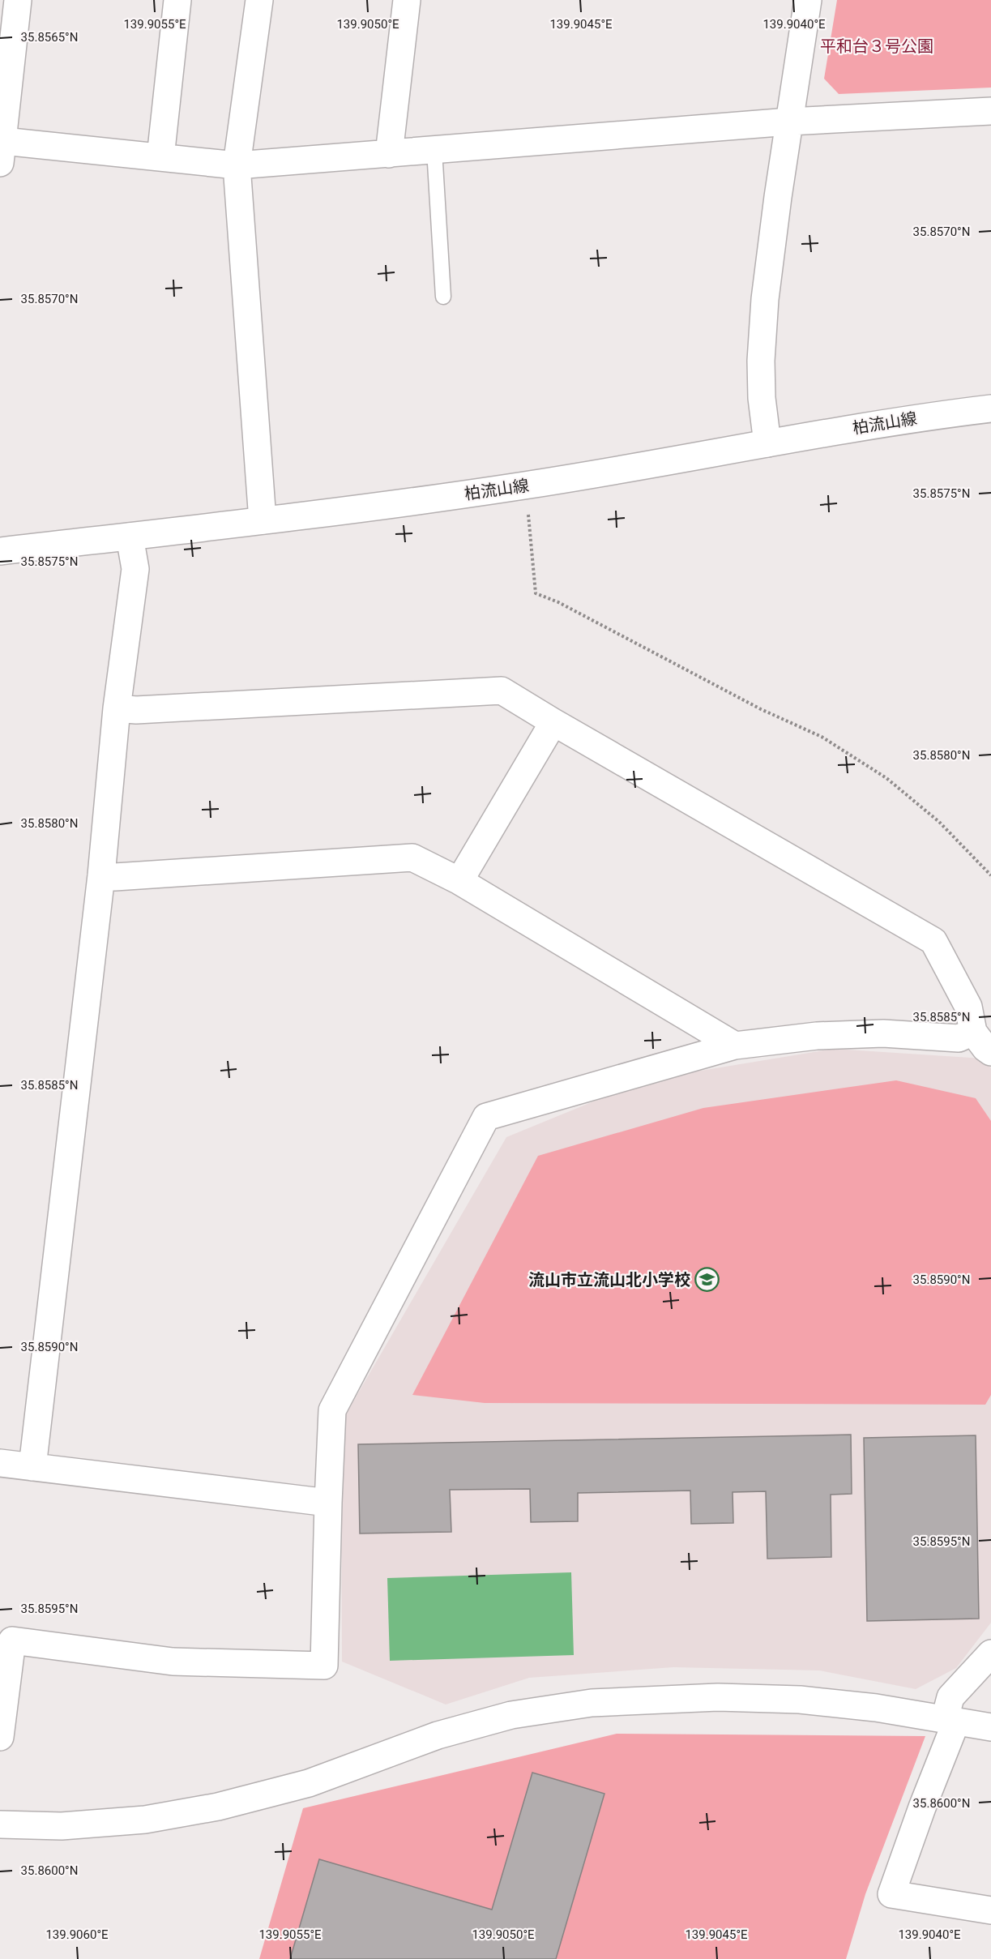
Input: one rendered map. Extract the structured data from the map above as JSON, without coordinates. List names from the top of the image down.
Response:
{
  "streets": {
    "street": ["柏流山線"]
  },
  "parks": ["平和台３号公園"],
  "places": {
    "school or university": ["流山市立流山北小学校"]
  },
  "coordinates": [
    "139.9055°E",
    "139.9050°E",
    "139.9045°E",
    "139.9040°E",
    "35.8565°N",
    "35.8570°N",
    "35.8575°N",
    "35.8580°N",
    "35.8585°N",
    "35.8590°N",
    "35.8595°N",
    "35.8600°N",
    "139.9060°E"
  ]
}
